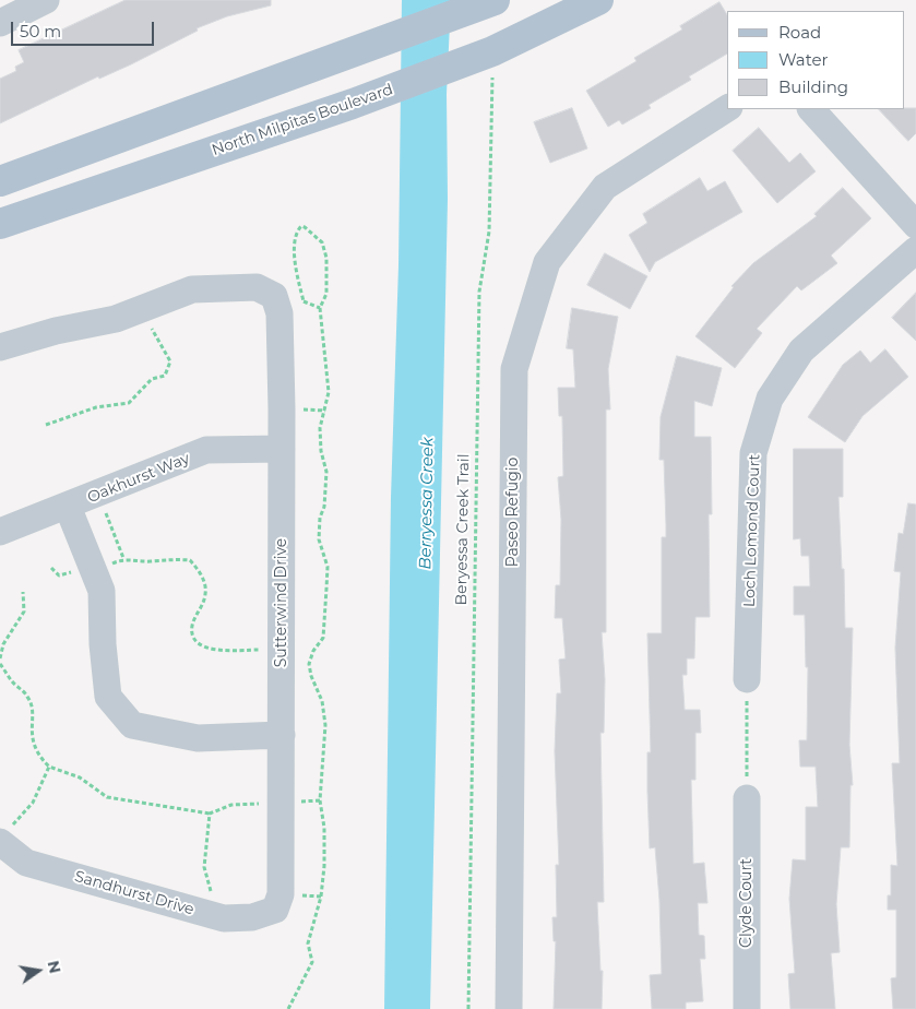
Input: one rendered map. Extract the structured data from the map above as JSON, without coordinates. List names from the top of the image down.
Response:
{
  "streets": {
    "main road": ["North Milpitas Boulevard"],
    "street": [
      "Oakhurst Way",
      "Paseo Refugio",
      "Loch Lomond Court",
      "Sutterwind Drive",
      "Sandhurst Drive",
      "Clyde Court"
    ],
    "path": ["Beryessa Creek Trail"]
  },
  "crossings": [
    ["North Milpitas Boulevard", "Beryessa Creek Trail"],
    ["Oakhurst Way", "Sutterwind Drive"],
    ["Sutterwind Drive", "Sandhurst Drive"]
  ],
  "water": ["Berryessa Creek"],
  "legend": ["Road", "Water", "Building"],
  "scale_bar": "50 m",
  "north": "right"
}
